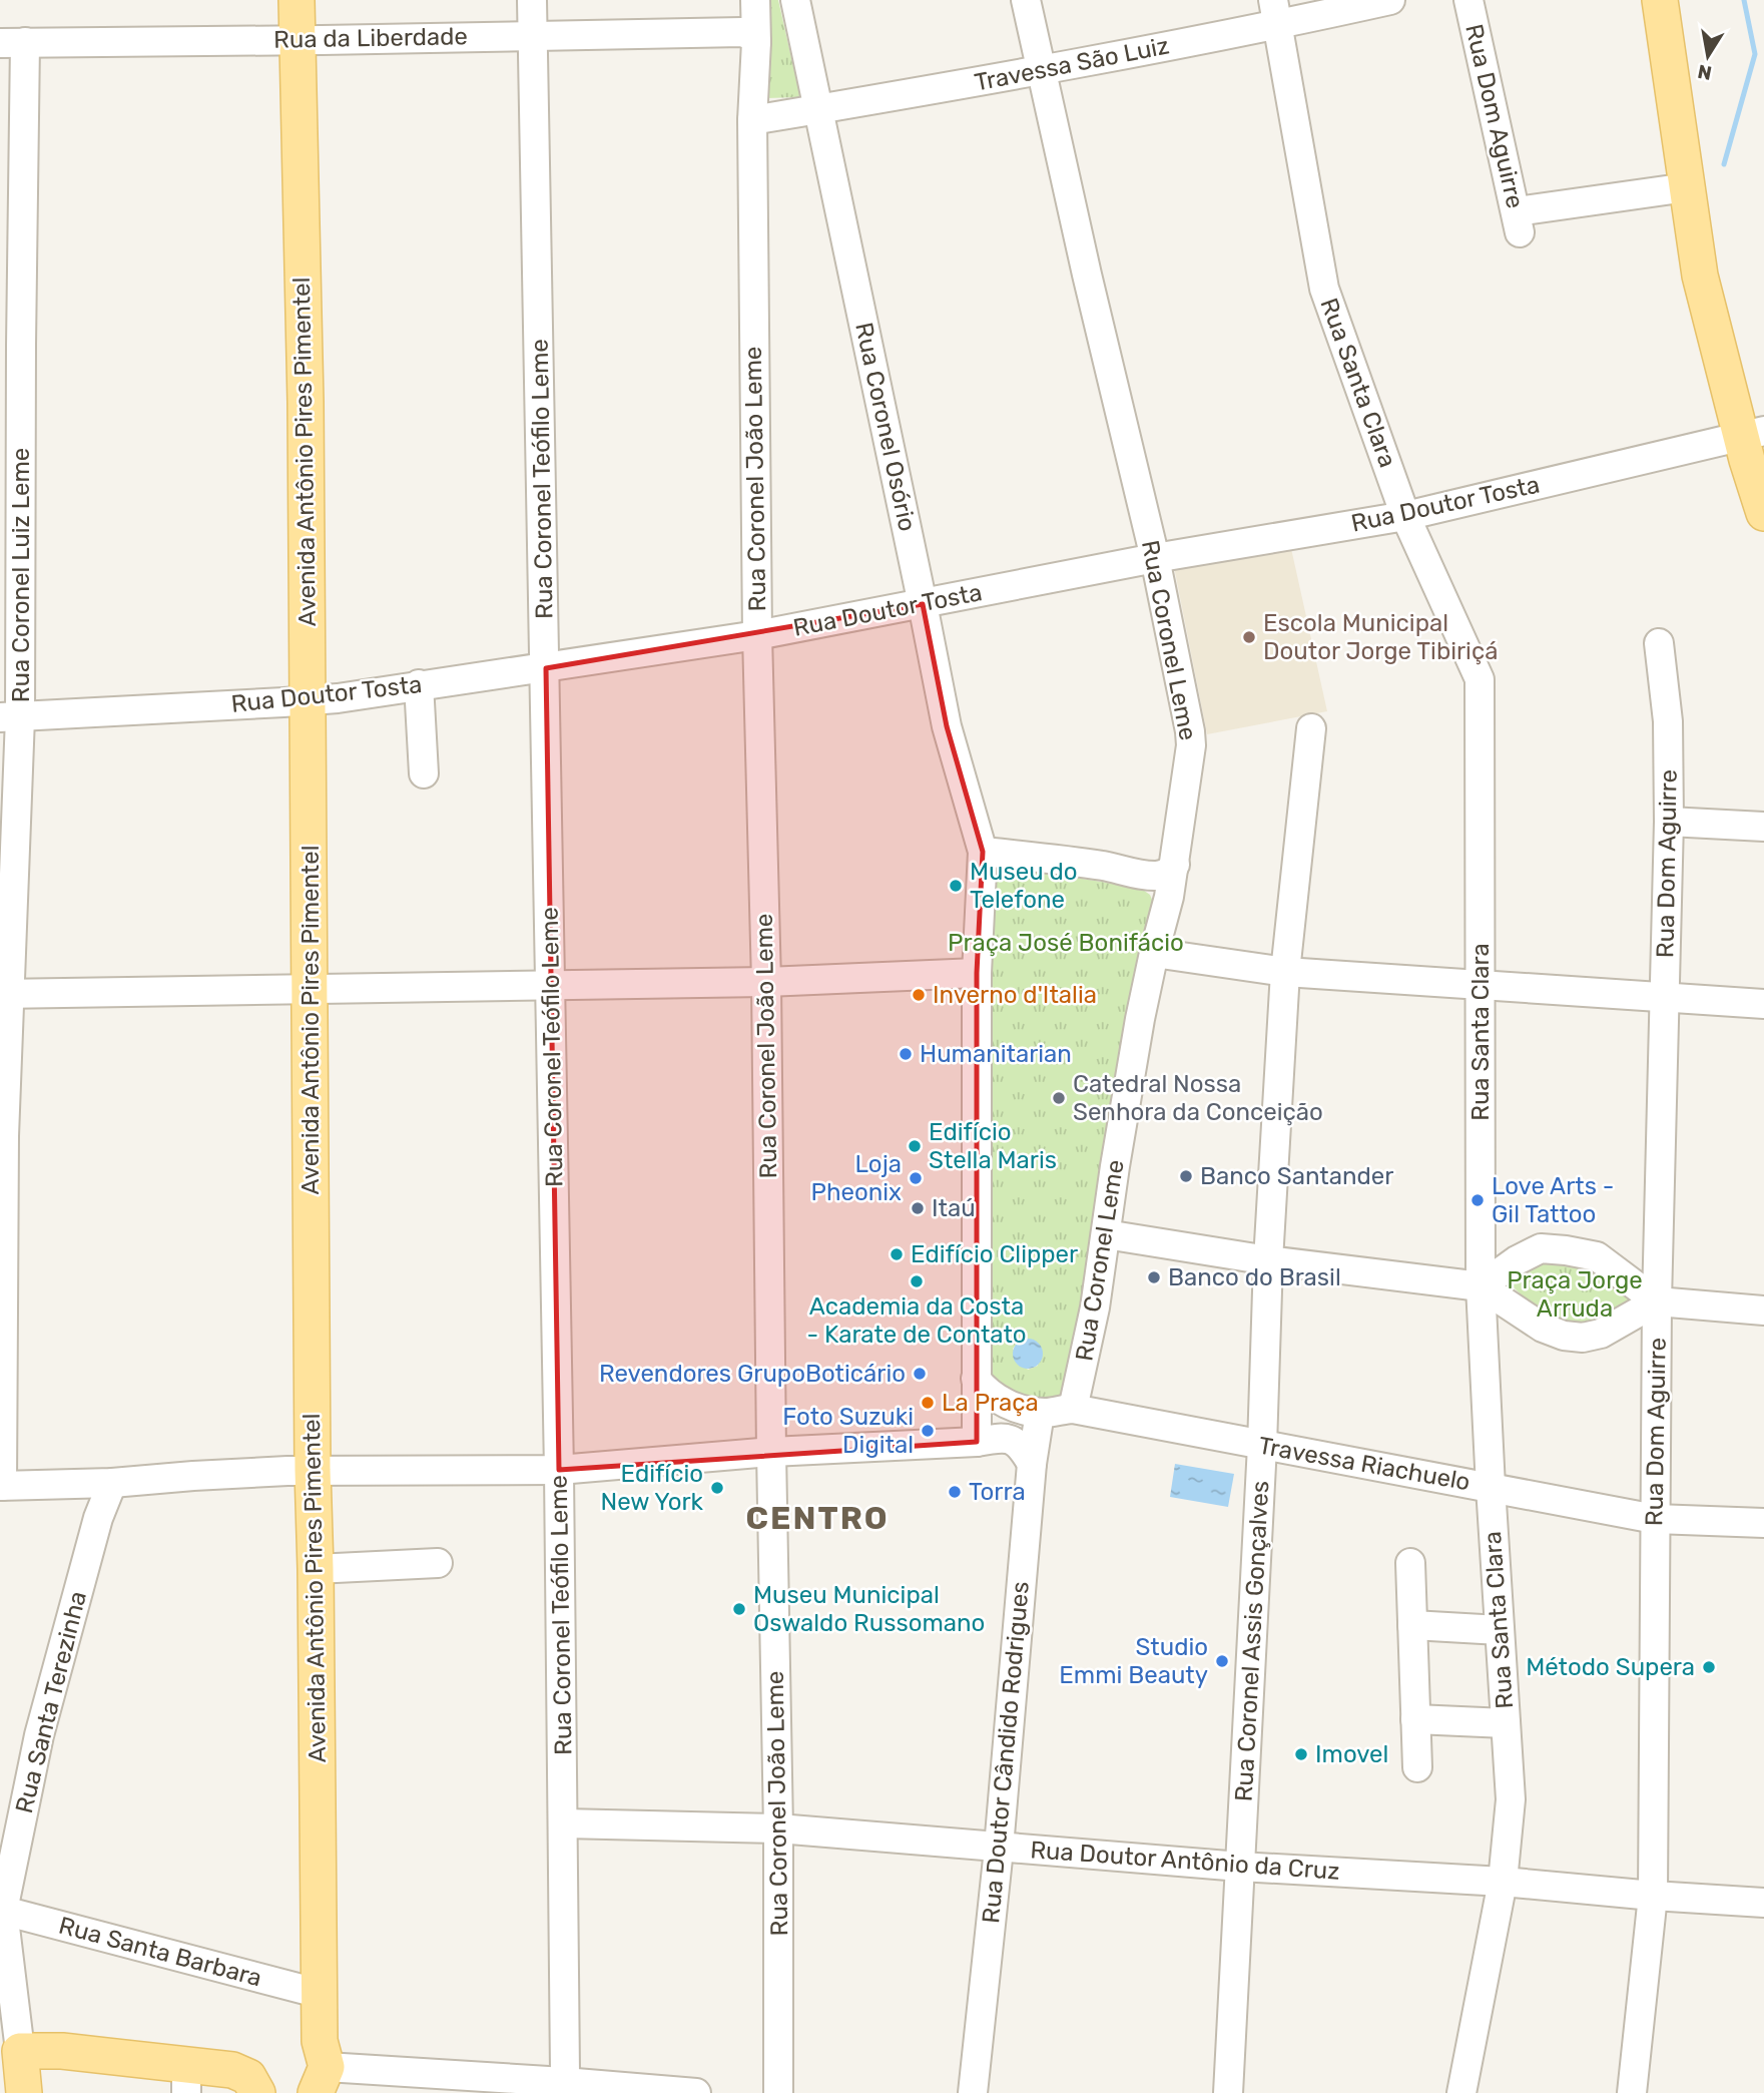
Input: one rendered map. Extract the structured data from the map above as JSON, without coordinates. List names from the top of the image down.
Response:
{
  "streets": {
    "main road": ["Avenida Antônio Pires Pimentel", "Rua Santa Terezinha"],
    "street": [
      "Rua da Liberdade",
      "Travessa São Luiz",
      "Rua Dom Aguirre",
      "Rua Santa Clara",
      "Rua Coronel Osório",
      "Rua Coronel Teófilo Leme",
      "Rua Coronel João Leme",
      "Rua Doutor Tosta",
      "Rua Coronel Luiz Leme",
      "Rua Coronel Leme",
      "Travessa Riachuelo",
      "Rua Coronel Assis Gonçalves",
      "Rua Doutor Cândido Rodrigues",
      "Rua Doutor Antônio da Cruz",
      "Rua Santa Barbara"
    ]
  },
  "crossings": [
    ["Rua da Liberdade", "Avenida Antônio Pires Pimentel"],
    ["Rua da Liberdade", "Rua Coronel Teófilo Leme"],
    ["Rua da Liberdade", "Rua Coronel João Leme"],
    ["Rua da Liberdade", "Rua Coronel Luiz Leme"],
    ["Travessa São Luiz", "Rua Santa Clara"],
    ["Travessa São Luiz", "Rua Coronel Osório"],
    ["Travessa São Luiz", "Rua Coronel João Leme"],
    ["Travessa São Luiz", "Rua Coronel Leme"],
    ["Rua Dom Aguirre", "Travessa Riachuelo"],
    ["Rua Dom Aguirre", "Rua Doutor Antônio da Cruz"],
    ["Rua Santa Clara", "Rua Doutor Tosta"],
    ["Rua Santa Clara", "Travessa Riachuelo"],
    ["Rua Santa Clara", "Rua Doutor Antônio da Cruz"],
    ["Rua Coronel Osório", "Rua Doutor Tosta"],
    ["Avenida Antônio Pires Pimentel", "Rua Doutor Tosta"],
    ["Avenida Antônio Pires Pimentel", "Rua Santa Barbara"],
    ["Rua Coronel Teófilo Leme", "Rua Doutor Tosta"],
    ["Rua Coronel Teófilo Leme", "Rua Doutor Antônio da Cruz"],
    ["Rua Coronel João Leme", "Rua Doutor Tosta"],
    ["Rua Coronel João Leme", "Rua Doutor Antônio da Cruz"],
    ["Rua Doutor Tosta", "Rua Coronel Luiz Leme"],
    ["Rua Doutor Tosta", "Rua Coronel Leme"],
    ["Rua Coronel Leme", "Travessa Riachuelo"],
    ["Travessa Riachuelo", "Rua Coronel Assis Gonçalves"],
    ["Travessa Riachuelo", "Rua Doutor Cândido Rodrigues"],
    ["Rua Coronel Assis Gonçalves", "Rua Doutor Antônio da Cruz"],
    ["Rua Santa Terezinha", "Rua Santa Barbara"],
    ["Rua Doutor Cândido Rodrigues", "Rua Doutor Antônio da Cruz"]
  ],
  "districts": ["CENTRO"],
  "parks": ["Praça José Bonifácio", "Praça Jorge Arruda"],
  "places": [
    "Escola Municipal Doutor Jorge Tibiriçá",
    "Museu do Telefone",
    "Inverno d'Italia",
    "Humanitarian",
    "Catedral Nossa Senhora da Conceição",
    "Edifício Stella Maris",
    "Banco Santander",
    "Loja Pheonix",
    "Love Arts - Gil Tattoo",
    "Itaú",
    "Edifício Clipper",
    "Banco do Brasil",
    "Academia da Costa - Karate de Contato",
    "Revendores GrupoBoticário",
    "La Praça",
    "Foto Suzuki Digital",
    "Edifício New York",
    "Torra",
    "Museu Municipal Oswaldo Russomano",
    "Studio Emmi Beauty",
    "Método Supera",
    "Imovel"
  ],
  "north": "bottom"
}
